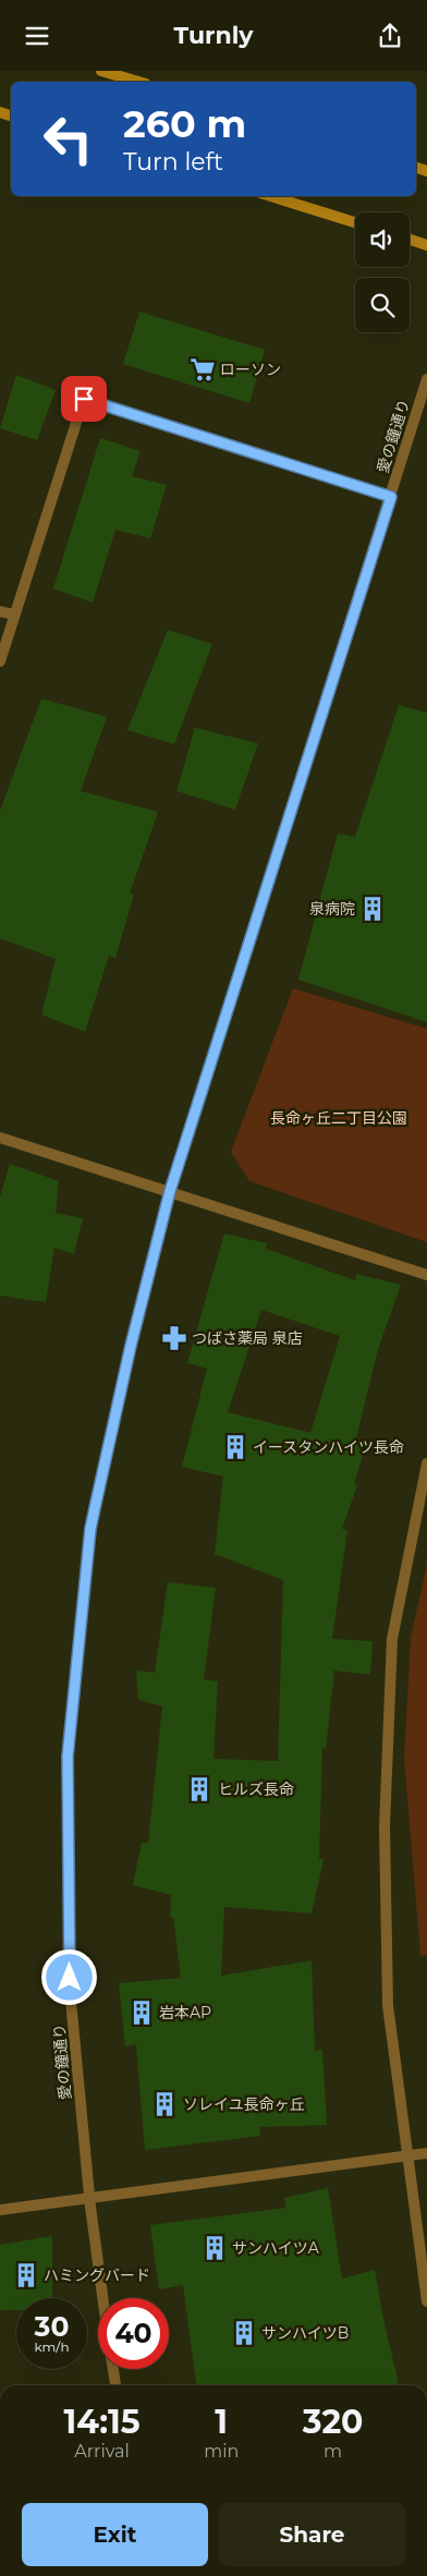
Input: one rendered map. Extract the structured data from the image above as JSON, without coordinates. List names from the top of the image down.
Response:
{
  "streets": {
    "street": ["愛の鐘通り"]
  },
  "parks": ["長命ヶ丘二丁目公園"],
  "places": {
    "supermarket": ["ローソン"],
    "building": [
      "泉病院",
      "イースタンハイツ長命",
      "ヒルズ長命",
      "岩本AP",
      "ソレイユ長命ヶ丘",
      "サンハイツA",
      "ハミングバード",
      "サンハイツB"
    ],
    "pharmacy": ["つばさ薬局 泉店"]
  },
  "page": {
    "header": "Turnly",
    "turn": ["260 m", "Turn left"],
    "speed": "30 km/h",
    "limit": "40",
    "eta": [
      "14:15",
      "Arrival",
      "1",
      "min",
      "320",
      "m"
    ],
    "buttons": ["Exit", "Share"]
  }
}
